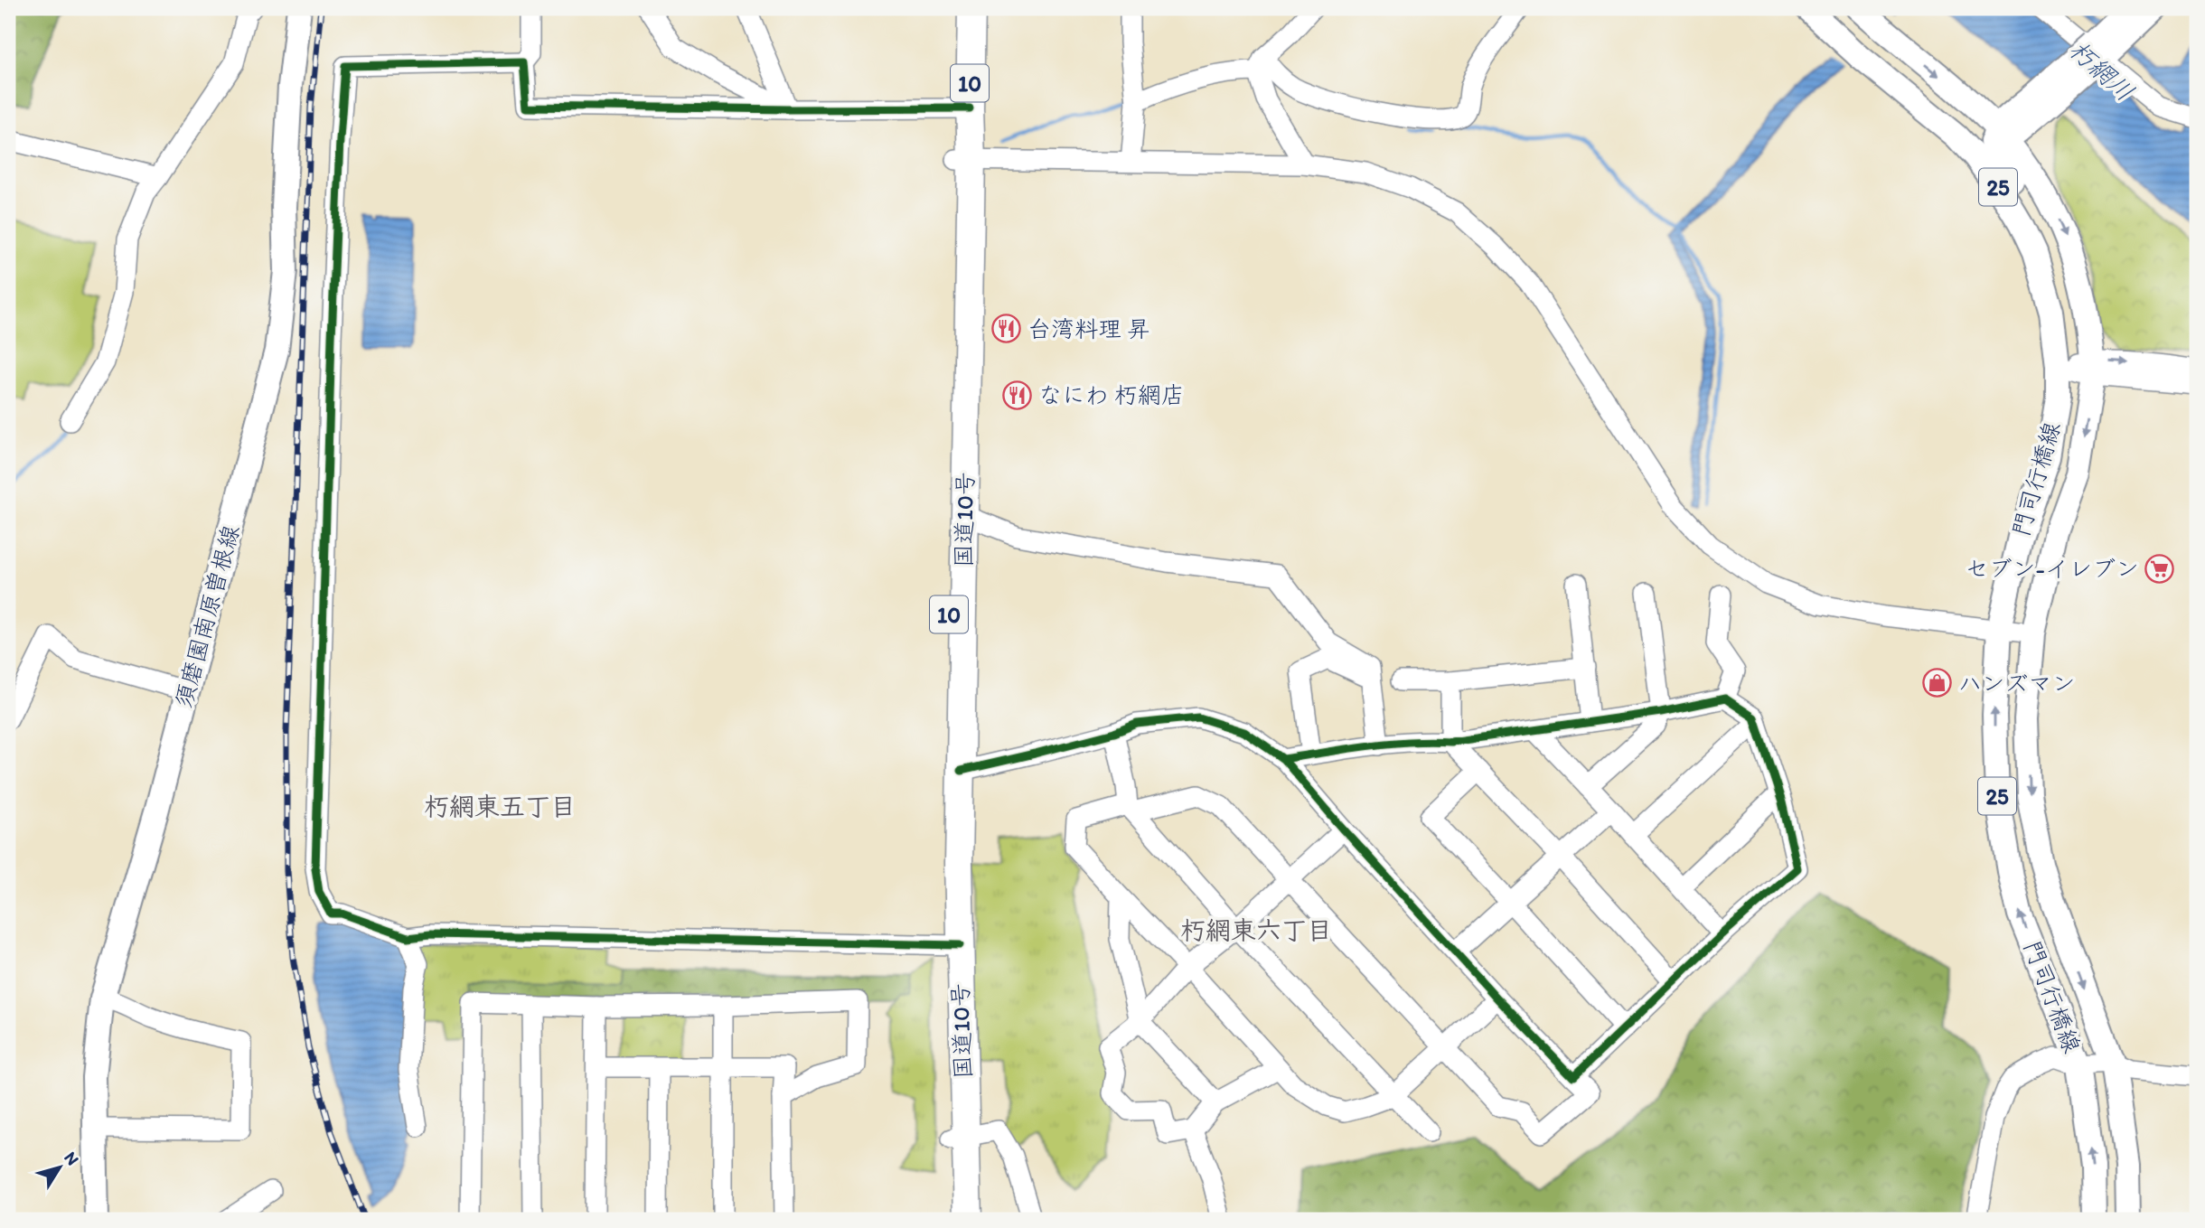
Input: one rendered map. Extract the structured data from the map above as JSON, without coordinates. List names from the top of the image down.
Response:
{
  "streets": {
    "highway": ["10", "国道10号"],
    "main road": ["25", "門司行橋線", "須磨園南原曽根線"]
  },
  "districts": ["朽網東五丁目", "朽網東六丁目"],
  "water": ["朽網川"],
  "places": {
    "restaurant": ["台湾料理 昇", "なにわ 朽網店"],
    "supermarket": ["セブン-イレブン"],
    "shop": ["ハンズマン"]
  },
  "north": "top right"
}
